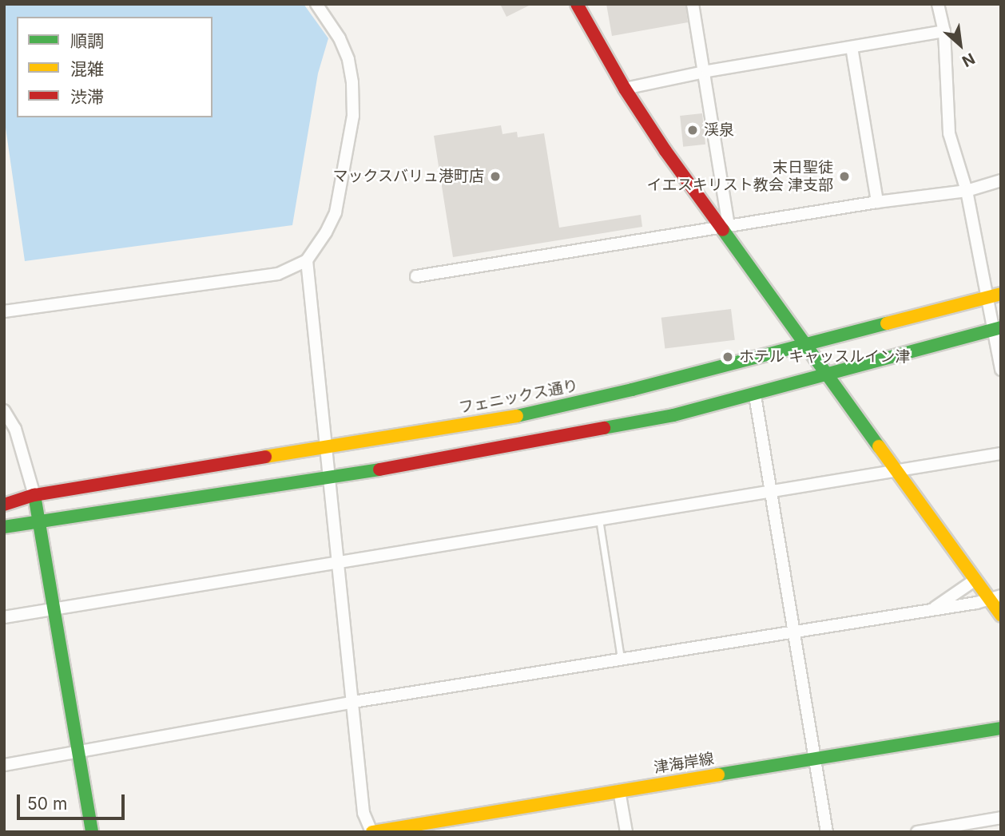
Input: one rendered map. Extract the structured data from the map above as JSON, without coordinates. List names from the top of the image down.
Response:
{
  "streets": {
    "street": ["フェニックス通り", "津海岸線"]
  },
  "places": [
    "渓泉",
    "マックスバリュ港町店",
    "末日聖徒 イエスキリスト教会 津支部",
    "ホテル キャッスルイン津"
  ],
  "legend": ["順調", "混雑", "渋滞"],
  "scale_bar": "50 m",
  "north": "bottom right"
}
